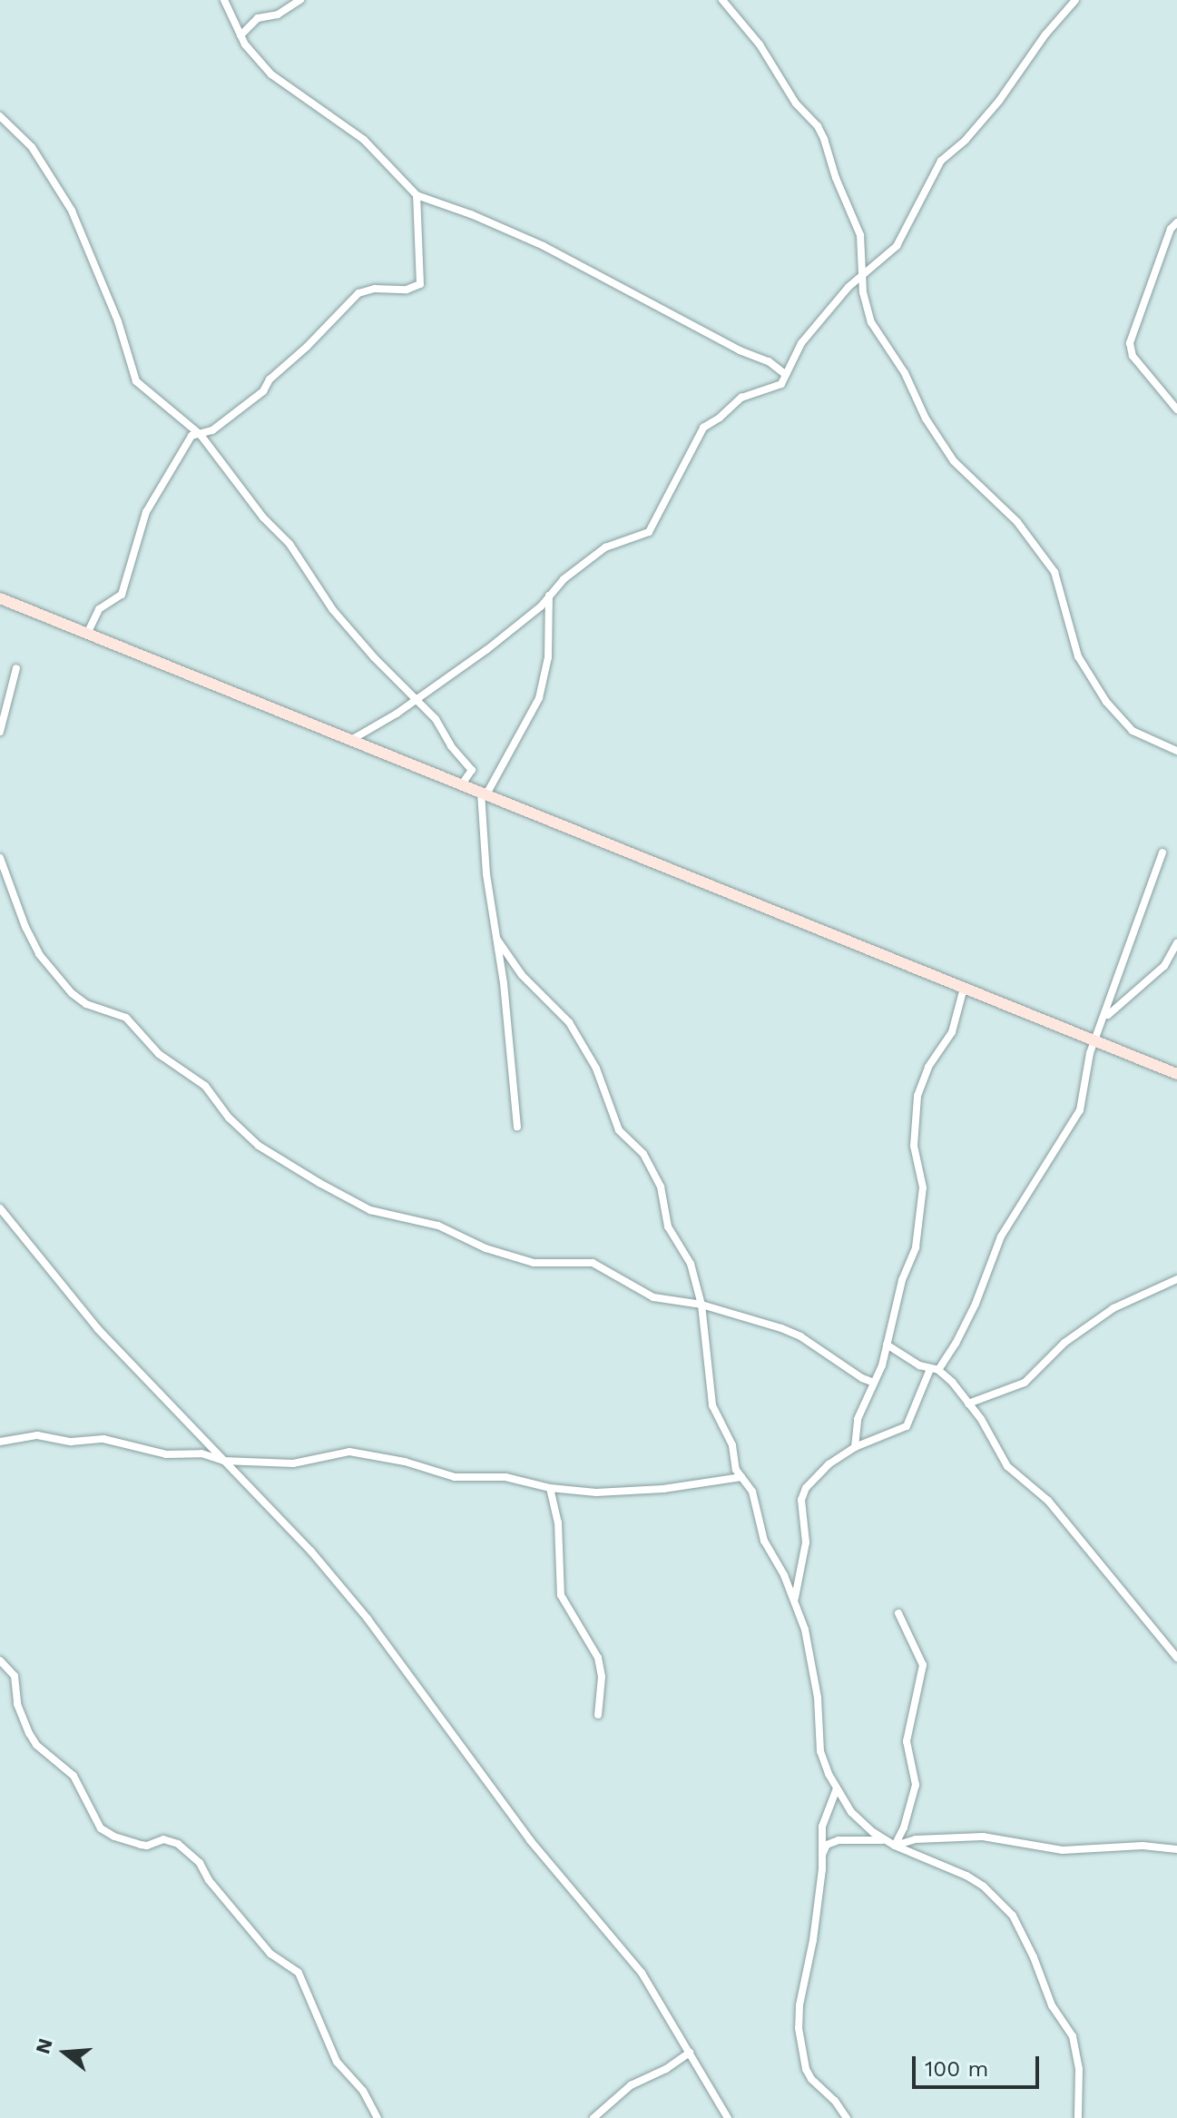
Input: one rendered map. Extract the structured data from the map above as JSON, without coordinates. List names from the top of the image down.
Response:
{
  "scale_bar": "100 m",
  "north": "left"
}
